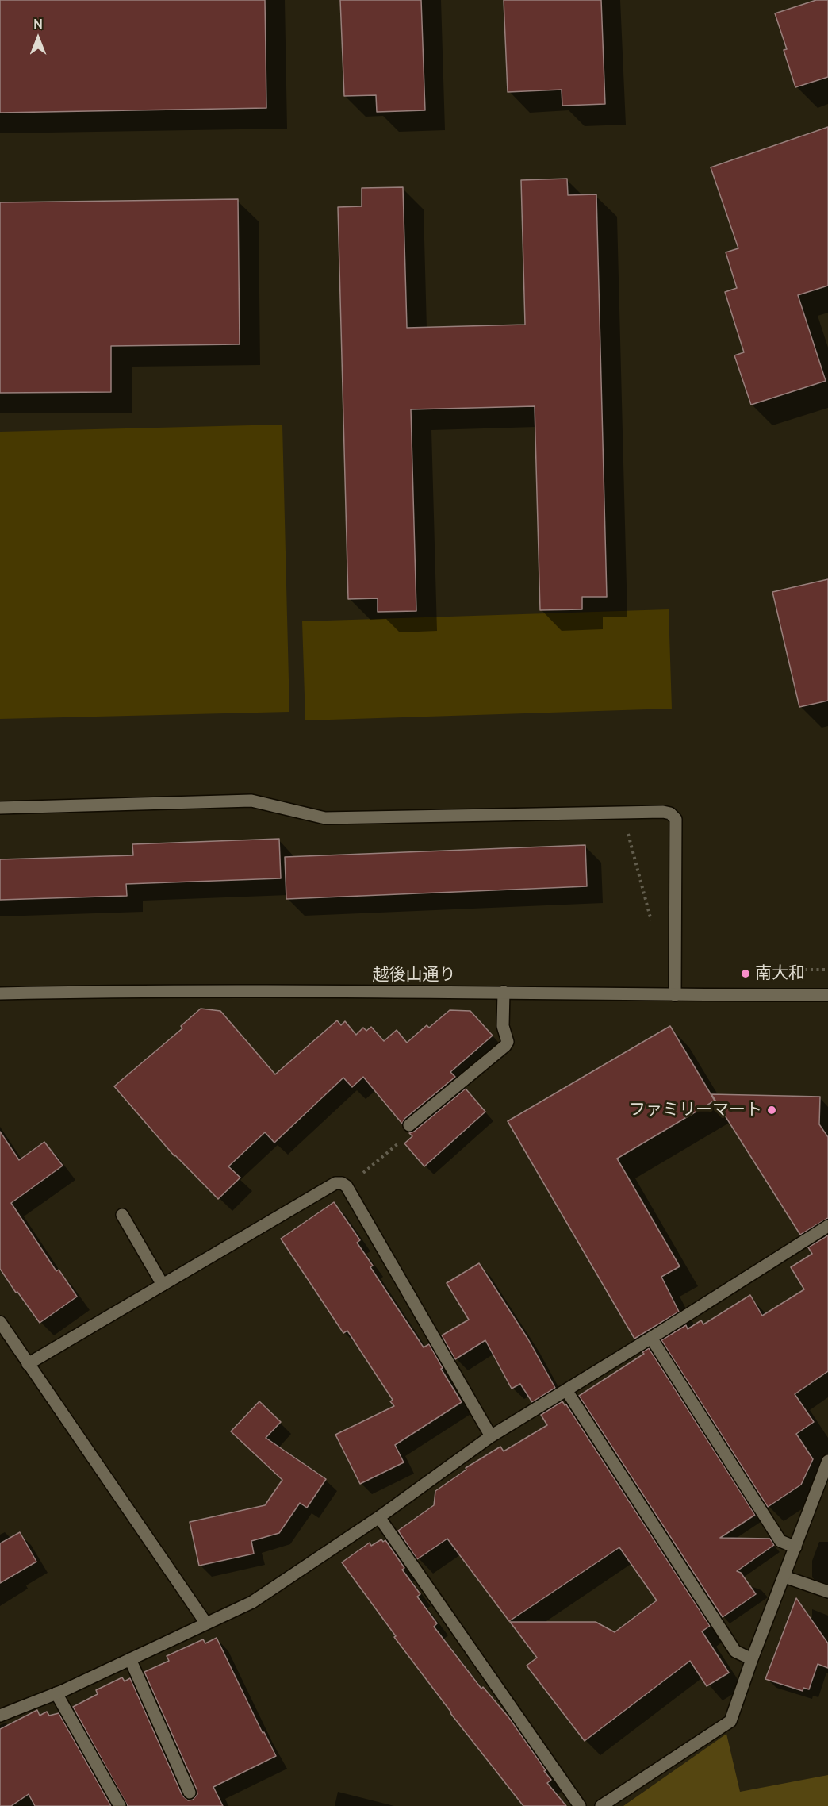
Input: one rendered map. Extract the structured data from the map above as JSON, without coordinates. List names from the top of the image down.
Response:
{
  "streets": {
    "street": ["越後山通り"]
  },
  "places": ["南大和", "ファミリーマート"],
  "north": "top"
}
